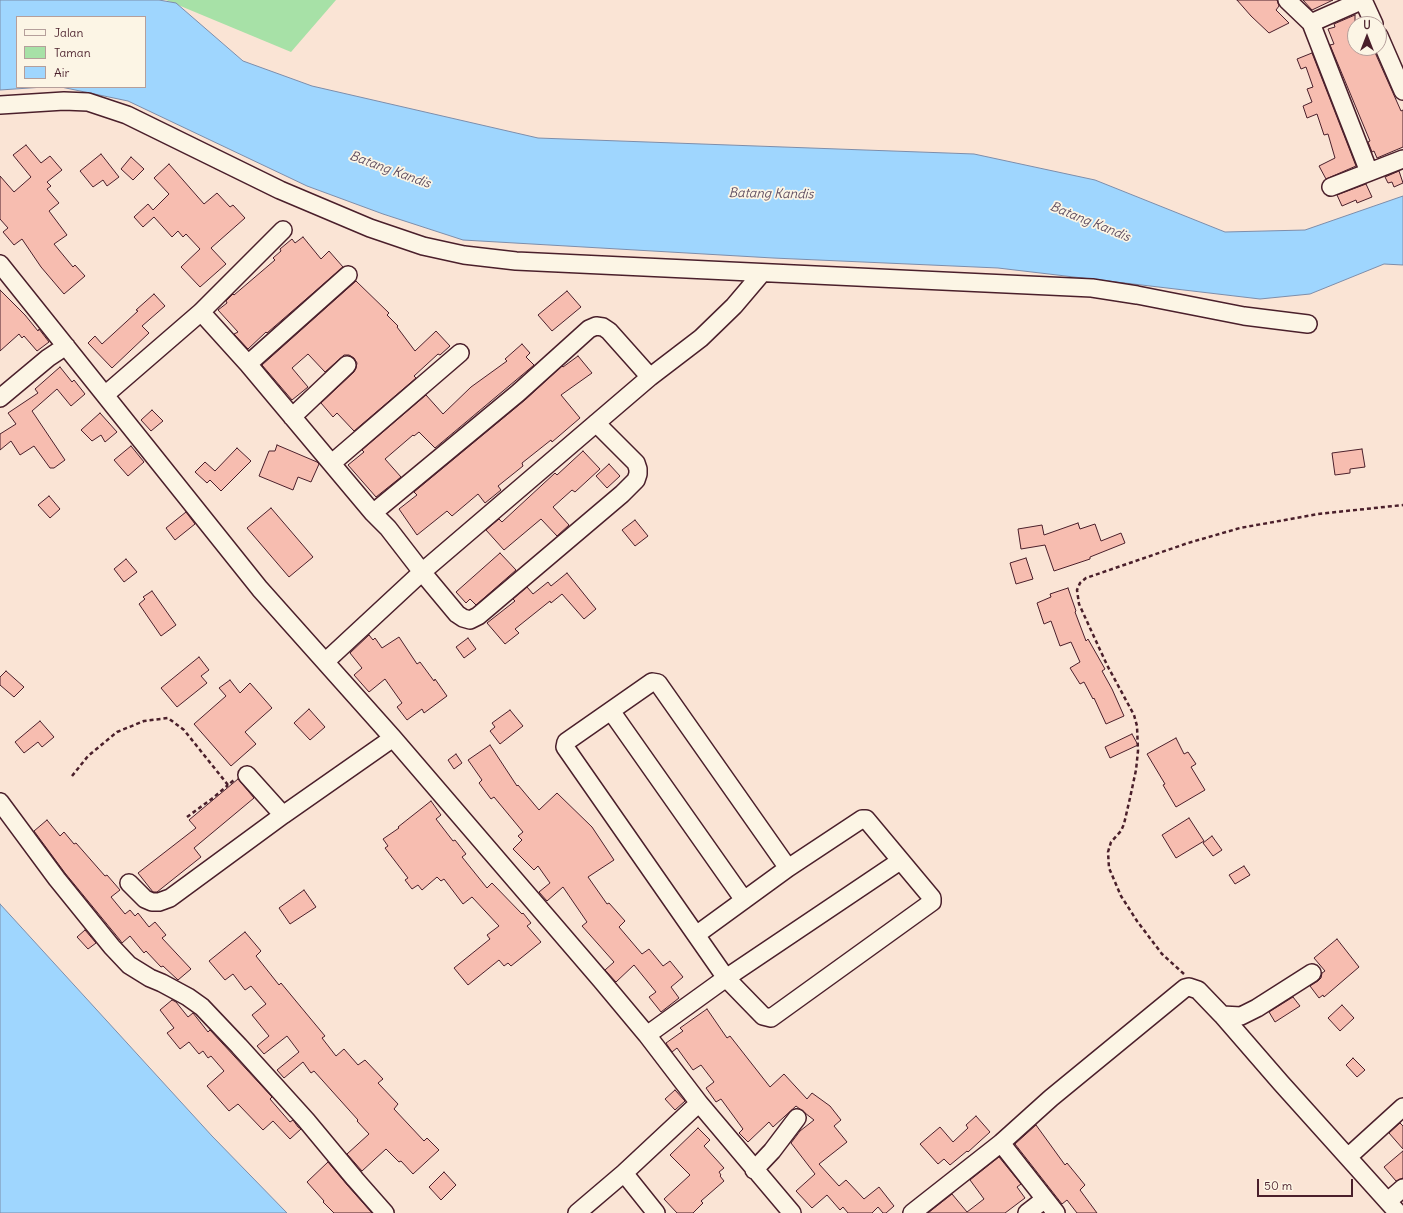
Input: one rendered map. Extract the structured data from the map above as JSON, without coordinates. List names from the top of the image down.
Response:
{
  "water": ["Batang Kandis"],
  "legend": ["Jalan", "Taman", "Air"],
  "scale_bar": "50 m",
  "north": "top"
}
